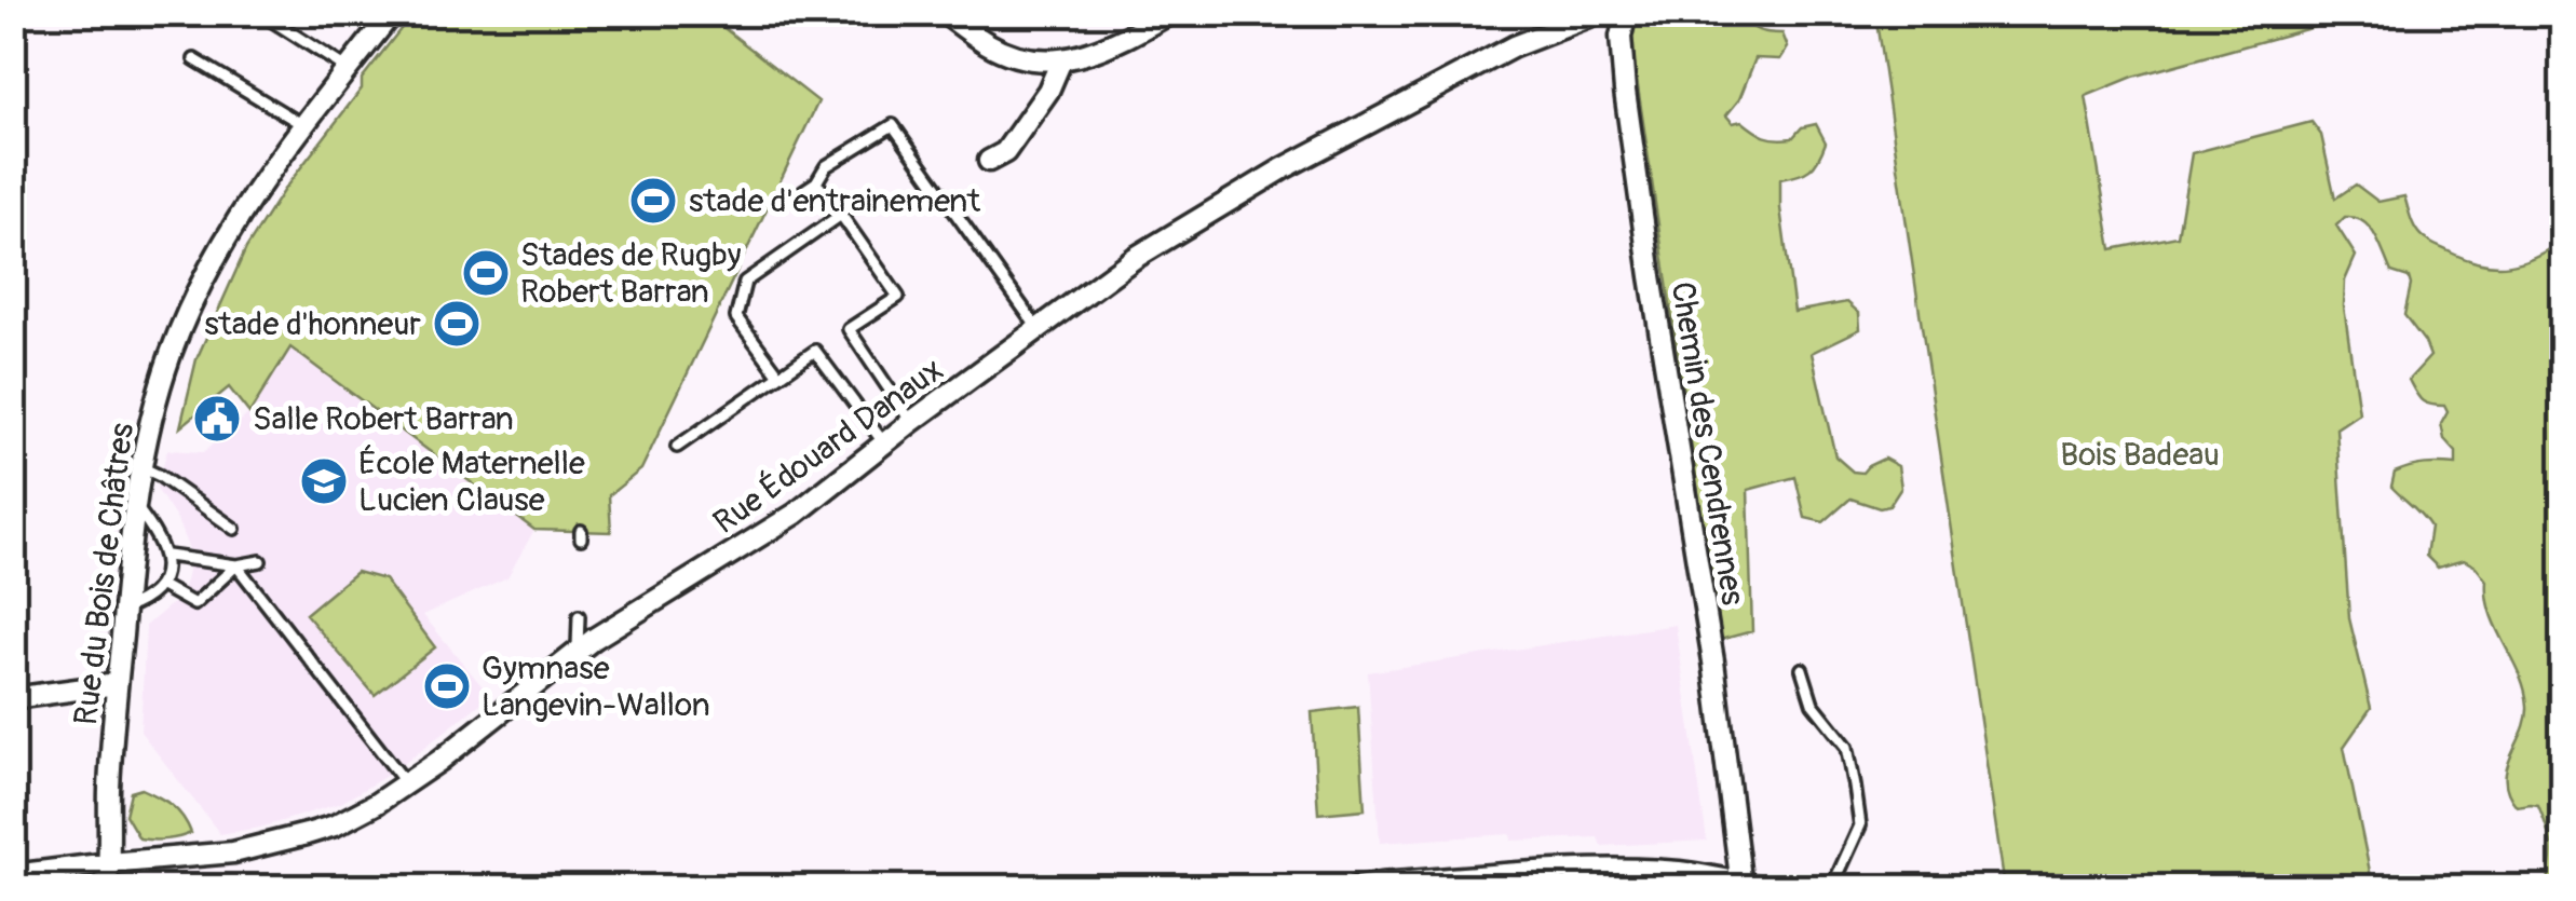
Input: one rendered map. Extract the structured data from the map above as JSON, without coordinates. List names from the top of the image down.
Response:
{
  "streets": {
    "street": ["Chemin des Cendrennes", "Rue Édouard Danaux", "Rue du Bois de Châtres"]
  },
  "crossings": [
    ["Rue Édouard Danaux", "Rue du Bois de Châtres"]
  ],
  "parks": ["Bois Badeau"],
  "places": {
    "sports": [
      "stade d'entrainement",
      "Stades de Rugby Robert Barran",
      "stade d'honneur",
      "Gymnase Langevin-Wallon"
    ],
    "public building": ["Salle Robert Barran"],
    "school or university": ["École Maternelle Lucien Clause"]
  }
}
